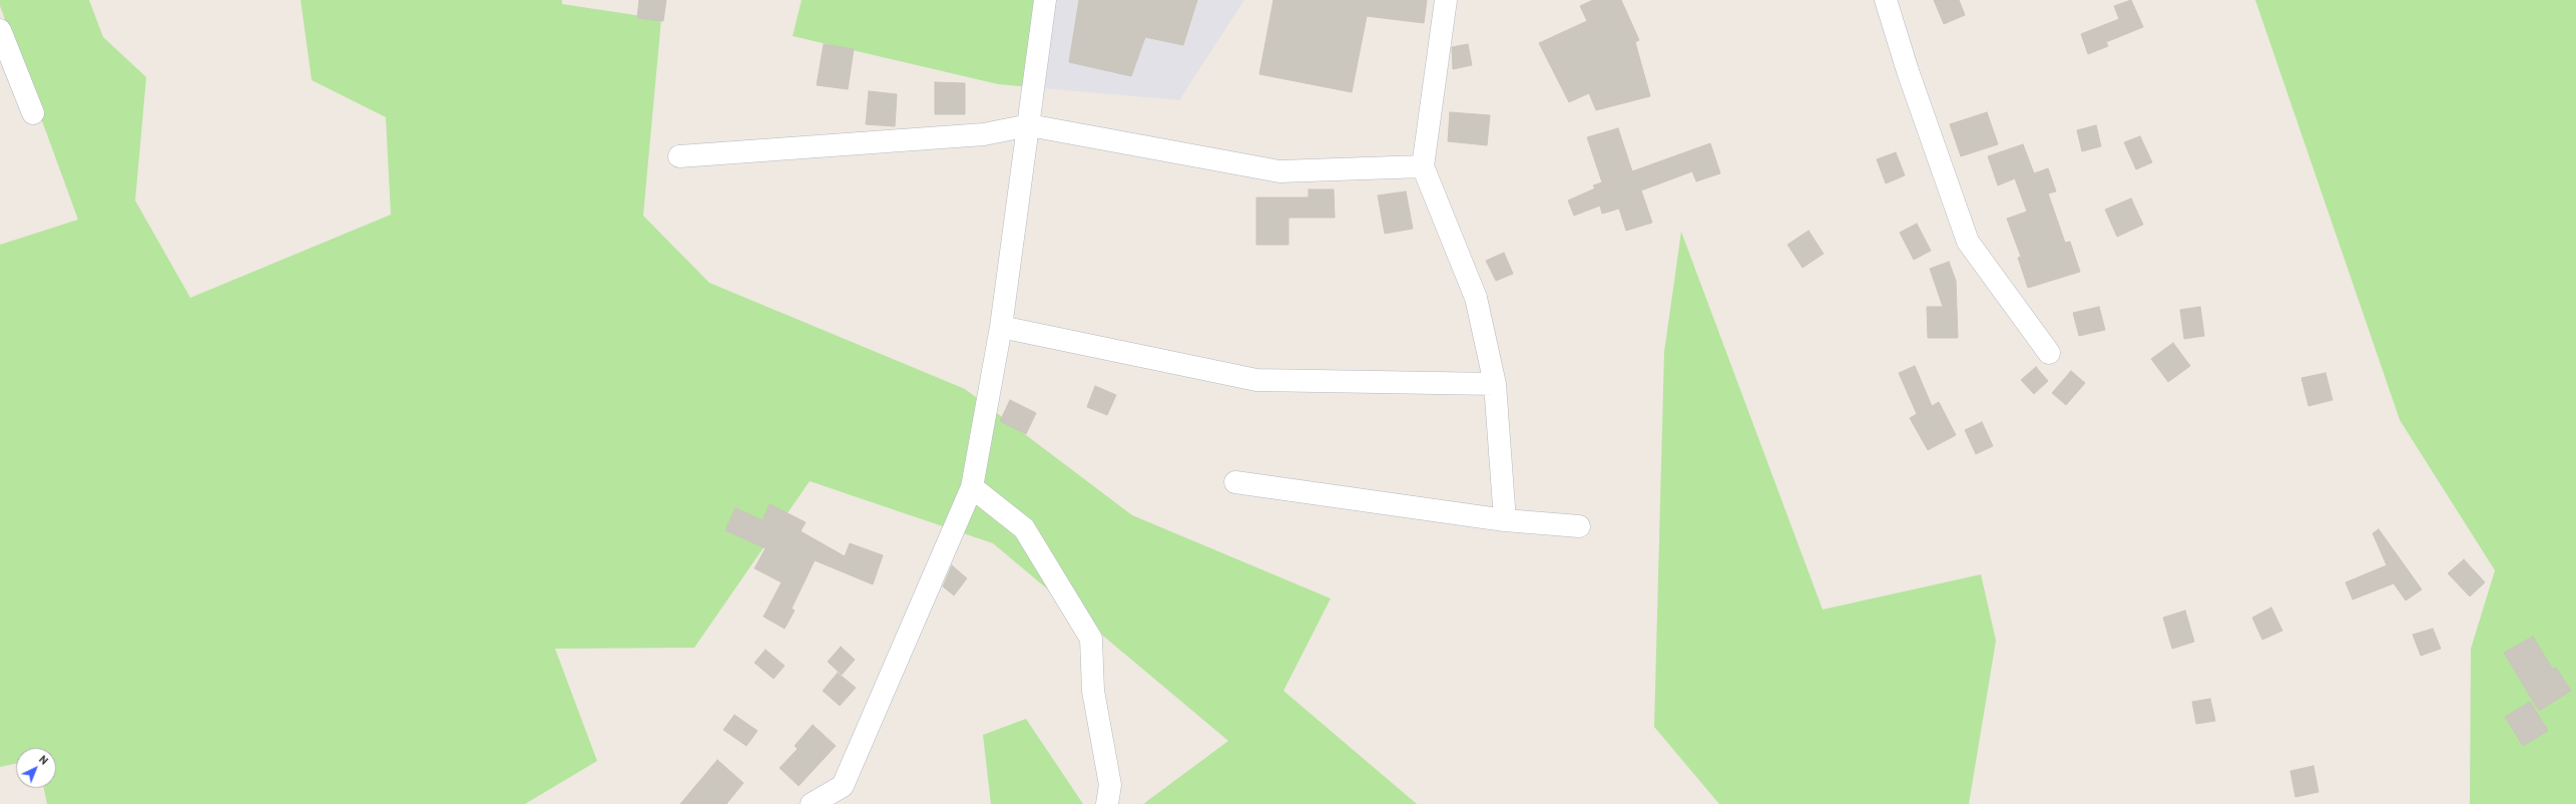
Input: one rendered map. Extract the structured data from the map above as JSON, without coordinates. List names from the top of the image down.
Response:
{
  "north": "top right"
}
